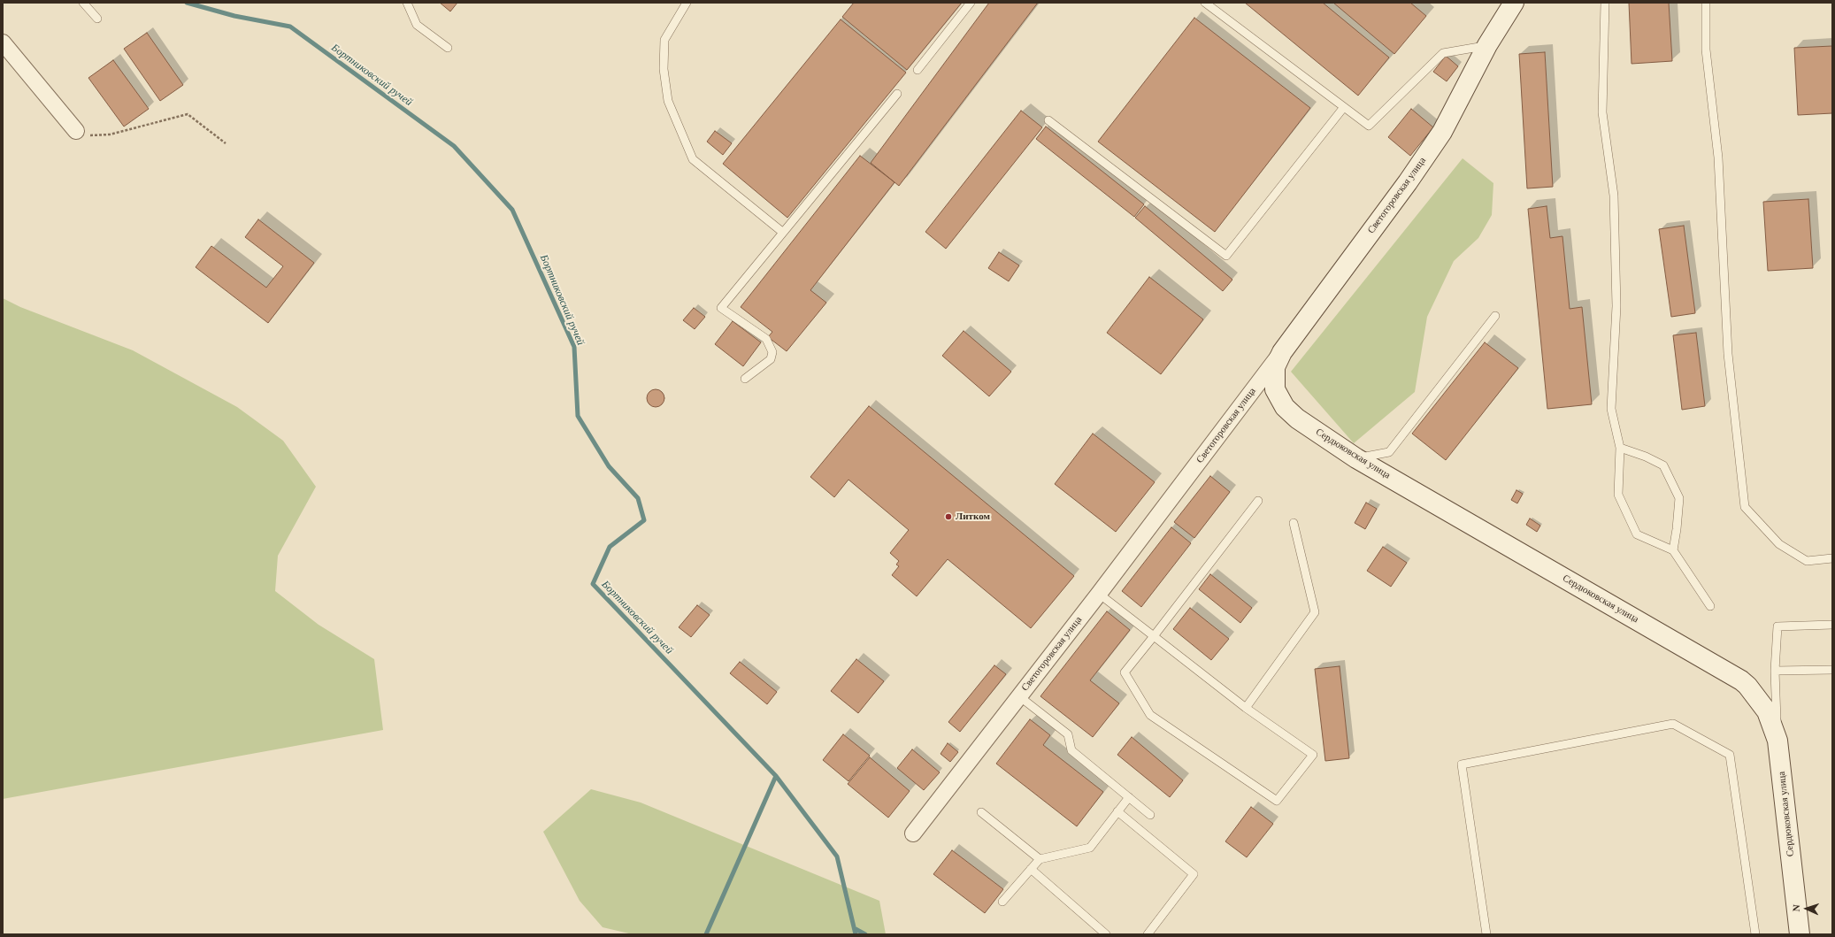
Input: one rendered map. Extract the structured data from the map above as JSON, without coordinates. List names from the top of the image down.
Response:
{
  "streets": {
    "street": ["Светогоровская улица", "Сердюковская улица"]
  },
  "crossings": [
    ["Светогоровская улица", "Сердюковская улица"]
  ],
  "water": ["Бортниковский ручей"],
  "places": ["Литком"],
  "north": "left"
}
